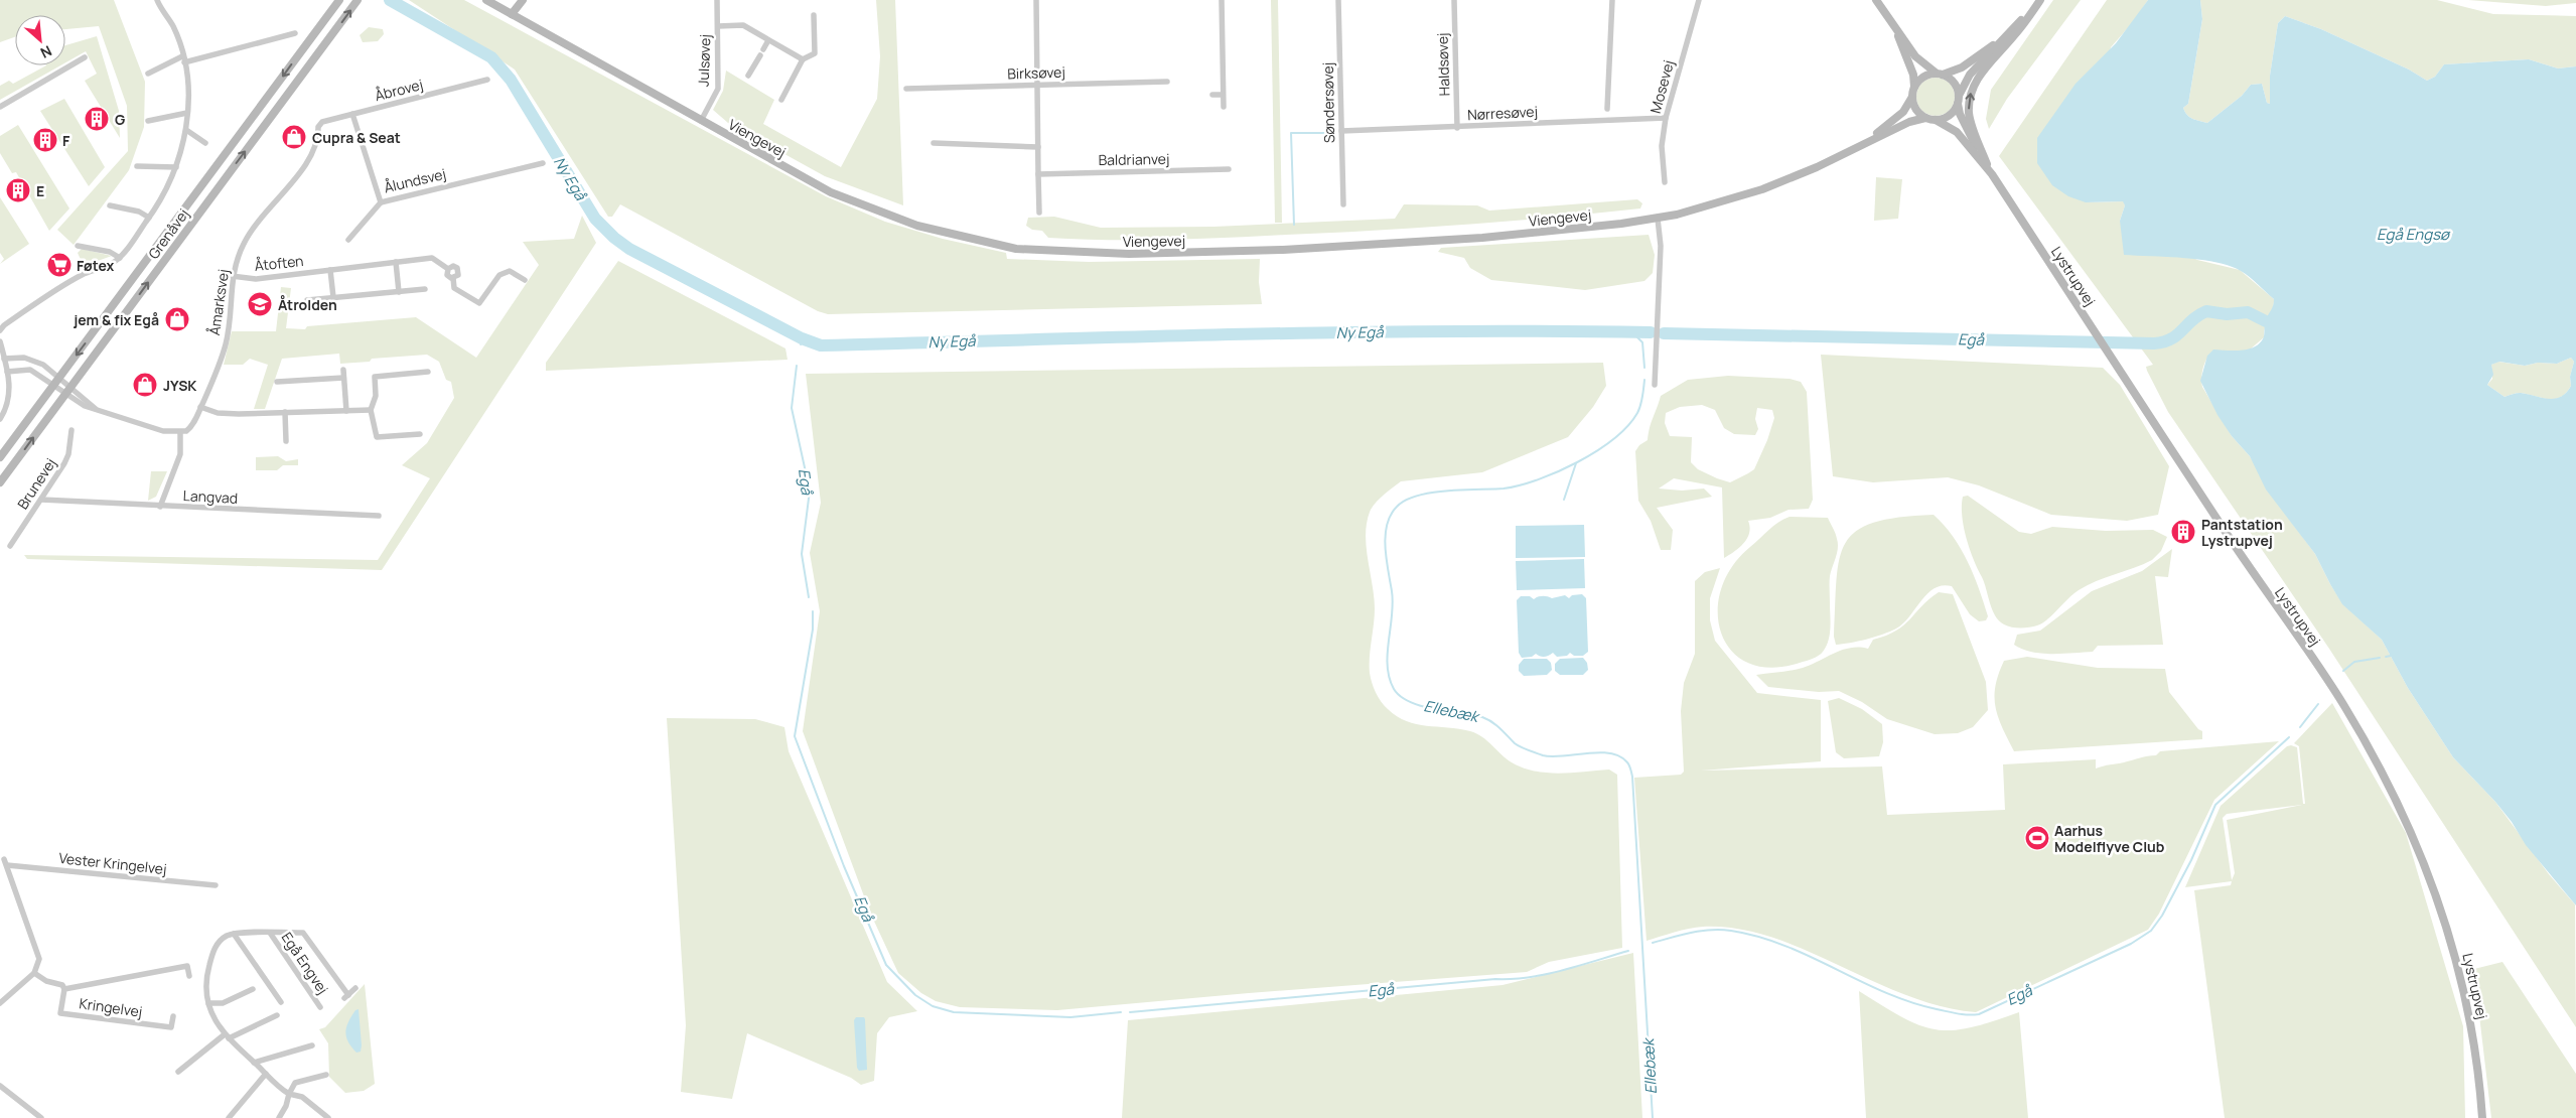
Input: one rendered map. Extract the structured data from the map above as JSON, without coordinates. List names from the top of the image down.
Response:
{
  "streets": {
    "street": [
      "Julsøvej",
      "Haldsøvej",
      "Birksøvej",
      "Mosevej",
      "Åbrovej",
      "Søndersøvej",
      "Nørresøvej",
      "Viengevej",
      "Baldrianvej",
      "Ålundsvej",
      "Grenåvej",
      "Åtoften",
      "Lystrupvej",
      "Åmarksvej",
      "Brunevej",
      "Langvad",
      "Vester Kringelvej",
      "Egå Engvej",
      "Kringelvej"
    ]
  },
  "crossings": [
    ["Julsøvej", "Viengevej"],
    ["Haldsøvej", "Nørresøvej"],
    ["Mosevej", "Nørresøvej"],
    ["Åbrovej", "Ålundsvej"],
    ["Åbrovej", "Åmarksvej"],
    ["Søndersøvej", "Nørresøvej"],
    ["Viengevej", "Lystrupvej"],
    ["Åtoften", "Åmarksvej"],
    ["Brunevej", "Langvad"],
    ["Vester Kringelvej", "Kringelvej"]
  ],
  "water": [
    "Ny Egå",
    "Egå Engsø",
    "Egå",
    "Ellebæk"
  ],
  "places": {
    "building": [
      "G",
      "F",
      "E",
      "Pantstation Lystrupvej"
    ],
    "shop": ["Cupra & Seat", "jem & fix Egå", "JYSK"],
    "supermarket": ["Føtex"],
    "school or university": ["Åtrolden"],
    "sports": ["Aarhus Modelflyve Club"]
  },
  "north": "bottom right"
}
